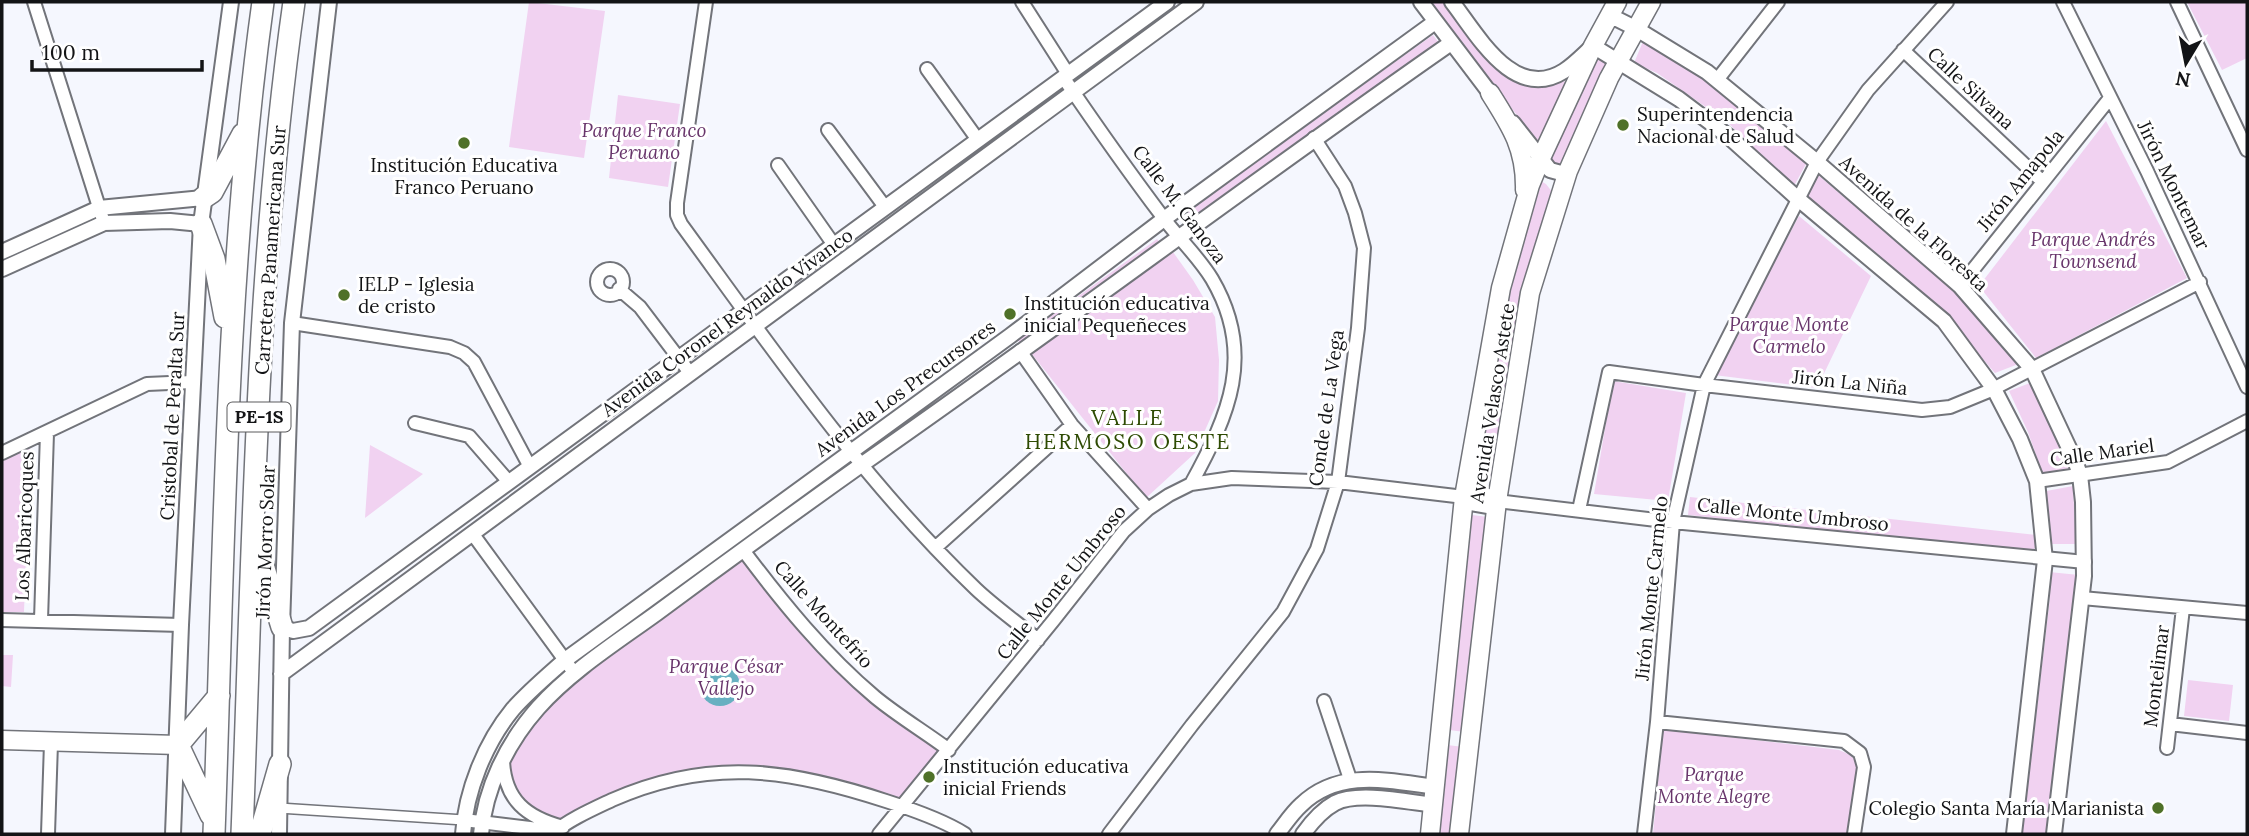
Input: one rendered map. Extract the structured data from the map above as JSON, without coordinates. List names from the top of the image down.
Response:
{
  "streets": {
    "highway": ["Carretera Panamericana Sur", "PE-1S"],
    "main road": ["Avenida Velasco Astete"],
    "street": [
      "Calle Silvana",
      "Jirón Amapola",
      "Jirón Montemar",
      "Calle M. Ganoza",
      "Avenida de la Floresta",
      "Avenida Coronel Reynaldo Vivanco",
      "Jirón La Niña",
      "Avenida Los Precursores",
      "Conde de La Vega",
      "Cristobal de Peralta Sur",
      "Calle Mariel",
      "Calle Monte Umbroso",
      "Los Albaricoques",
      "Jirón Morro Solar",
      "Jirón Monte Carmelo",
      "Calle Montefrío",
      "Montelimar"
    ]
  },
  "crossings": [
    ["Calle Silvana", "Jirón Amapola"],
    ["Calle Silvana", "Jirón Monte Carmelo"],
    ["Jirón Amapola", "Jirón Montemar"],
    ["Jirón Amapola", "Avenida de la Floresta"],
    ["Jirón Montemar", "Jirón La Niña"],
    ["Calle M. Ganoza", "Avenida Coronel Reynaldo Vivanco"],
    ["Calle M. Ganoza", "Avenida Los Precursores"],
    ["Calle M. Ganoza", "Calle Monte Umbroso"],
    ["Avenida de la Floresta", "Jirón La Niña"],
    ["Avenida de la Floresta", "Avenida Velasco Astete"],
    ["Avenida de la Floresta", "Calle Mariel"],
    ["Avenida de la Floresta", "Calle Monte Umbroso"],
    ["Avenida de la Floresta", "Jirón Monte Carmelo"],
    ["Avenida Coronel Reynaldo Vivanco", "Jirón Morro Solar"],
    ["Jirón La Niña", "Calle Monte Umbroso"],
    ["Jirón La Niña", "Jirón Monte Carmelo"],
    ["Avenida Los Precursores", "Conde de La Vega"],
    ["Avenida Los Precursores", "Calle Montefrío"],
    ["Avenida Velasco Astete", "Calle Monte Umbroso"],
    ["Conde de La Vega", "Calle Monte Umbroso"],
    ["Calle Monte Umbroso", "Jirón Monte Carmelo"],
    ["Calle Monte Umbroso", "Calle Montefrío"]
  ],
  "districts": ["VALLE HERMOSO OESTE"],
  "parks": [
    "Parque Franco Peruano",
    "Parque Andrés Townsend",
    "Parque Monte Carmelo",
    "Parque César Vallejo",
    "Parque Monte Alegre"
  ],
  "places": [
    "Superintendencia Nacional de Salud",
    "Institución Educativa Franco Peruano",
    "IELP - Iglesia de cristo",
    "Institución educativa inicial Pequeñeces",
    "Institución educativa inicial Friends",
    "Colegio Santa María Marianista"
  ],
  "scale_bar": "100 m",
  "north": "bottom"
}
